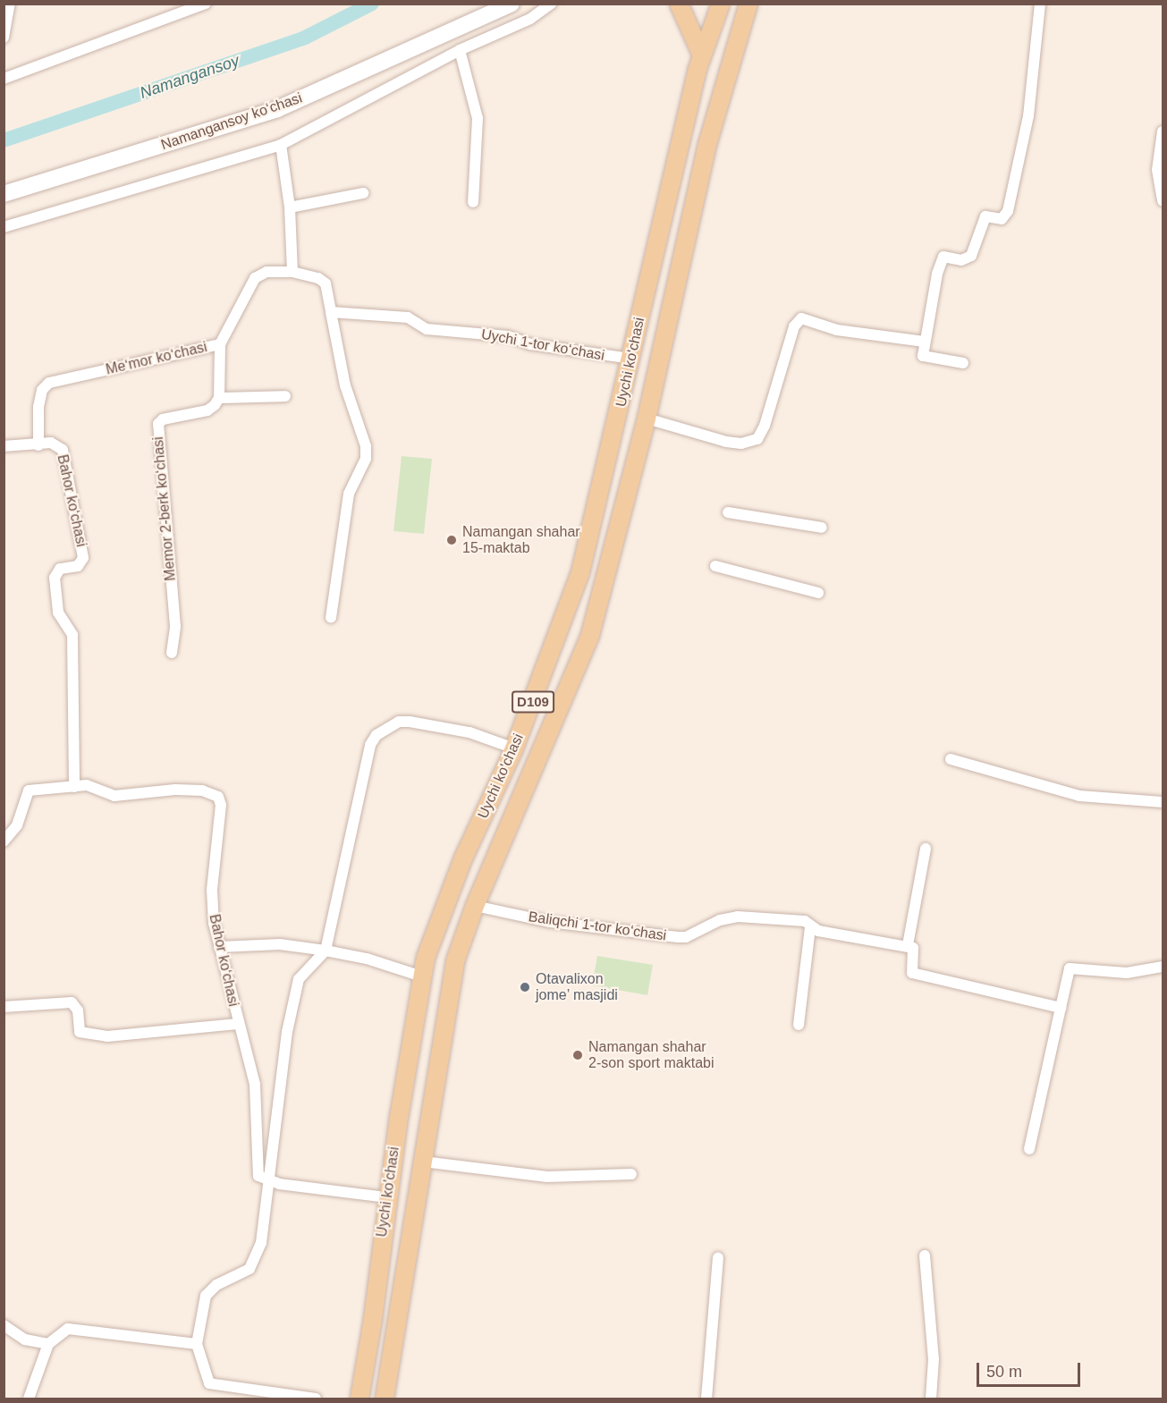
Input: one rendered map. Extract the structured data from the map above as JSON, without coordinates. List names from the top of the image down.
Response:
{
  "streets": {
    "main road": ["Uychi ko'chasi", "D109"],
    "street": [
      "Namangansoy koʻchasi",
      "Uychi 1-tor koʻchasi",
      "Meʻmor koʻchasi",
      "Bahor koʻchasi",
      "Memor 2-berk koʻchasi",
      "Baliqchi 1-tor koʻchasi"
    ]
  },
  "crossings": [
    ["Uychi 1-tor koʻchasi", "Uychi ko'chasi"],
    ["Meʻmor koʻchasi", "Bahor koʻchasi"],
    ["Uychi ko'chasi", "Baliqchi 1-tor koʻchasi"]
  ],
  "water": ["Namangansoy"],
  "places": ["Namangan shahar 15-maktab", "Otavalixon jome’ masjidi", "Namangan shahar 2-son sport maktabi"],
  "scale_bar": "50 m"
}
